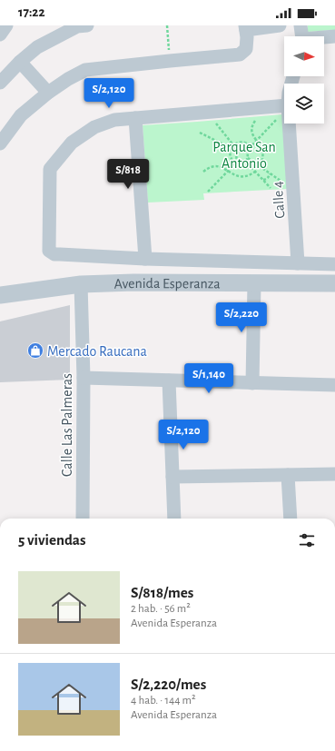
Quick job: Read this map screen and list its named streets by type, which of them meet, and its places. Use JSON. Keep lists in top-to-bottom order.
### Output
{
  "streets": {
    "street": ["Calle 4", "Avenida Esperanza", "Calle Las Palmeras"]
  },
  "crossings": [
    ["Avenida Esperanza", "Calle Las Palmeras"]
  ],
  "parks": ["Parque San Antonio"],
  "places": {
    "shop": ["Mercado Raucana"]
  },
  "north": "right",
  "page": {
    "status": "17:22",
    "price": [
      "S/2,120",
      "S/818",
      "S/2,220",
      "S/1,140",
      "S/2,120"
    ],
    "heading": "5 viviendas",
    "list": [
      {
        "name": "S/818/mes",
        "note": "2 hab. · 56 m² · Avenida Esperanza"
      },
      {
        "name": "S/2,220/mes",
        "note": "4 hab. · 144 m² · Avenida Esperanza"
      }
    ]
  }
}
